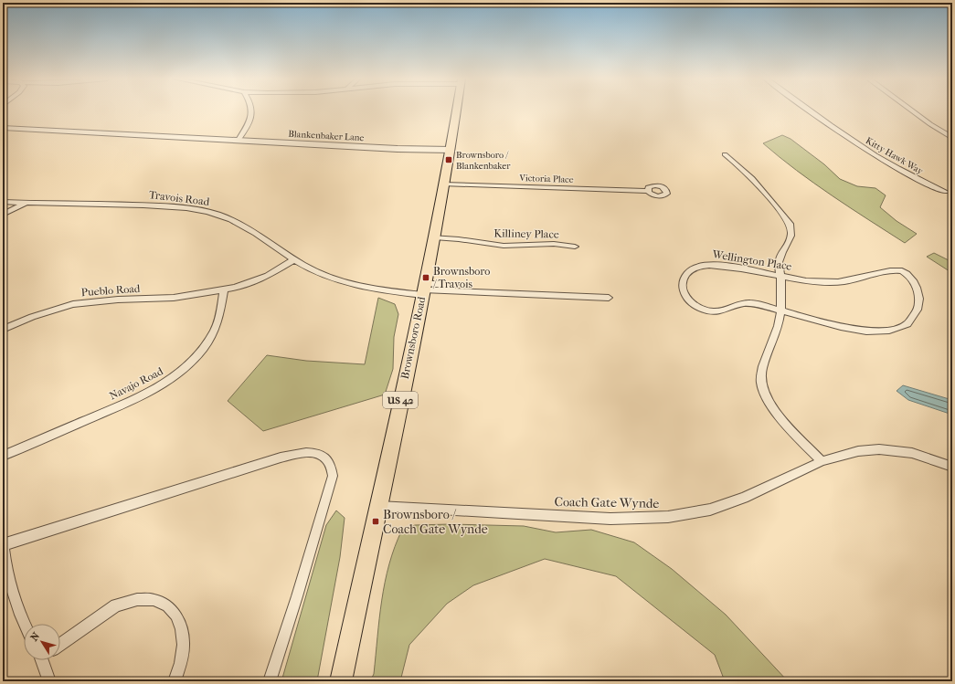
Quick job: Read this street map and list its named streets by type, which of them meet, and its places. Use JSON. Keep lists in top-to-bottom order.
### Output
{
  "streets": {
    "main road": ["Brownsboro Road", "US 42"],
    "street": [
      "Blankenbaker Lane",
      "Kitty Hawk Way",
      "Victoria Place",
      "Travois Road",
      "Killiney Place",
      "Wellington Place",
      "Pueblo Road",
      "Navajo Road",
      "Coach Gate Wynde"
    ]
  },
  "crossings": [
    ["Blankenbaker Lane", "Brownsboro Road"],
    ["Victoria Place", "Brownsboro Road"],
    ["Travois Road", "Brownsboro Road"],
    ["Killiney Place", "Brownsboro Road"],
    ["Pueblo Road", "Navajo Road"],
    ["Brownsboro Road", "Coach Gate Wynde"]
  ],
  "places": {
    "transit": ["Brownsboro / Blankenbaker", "Brownsboro / Travois", "Brownsboro / Coach Gate Wynde"]
  },
  "north": "top left"
}
